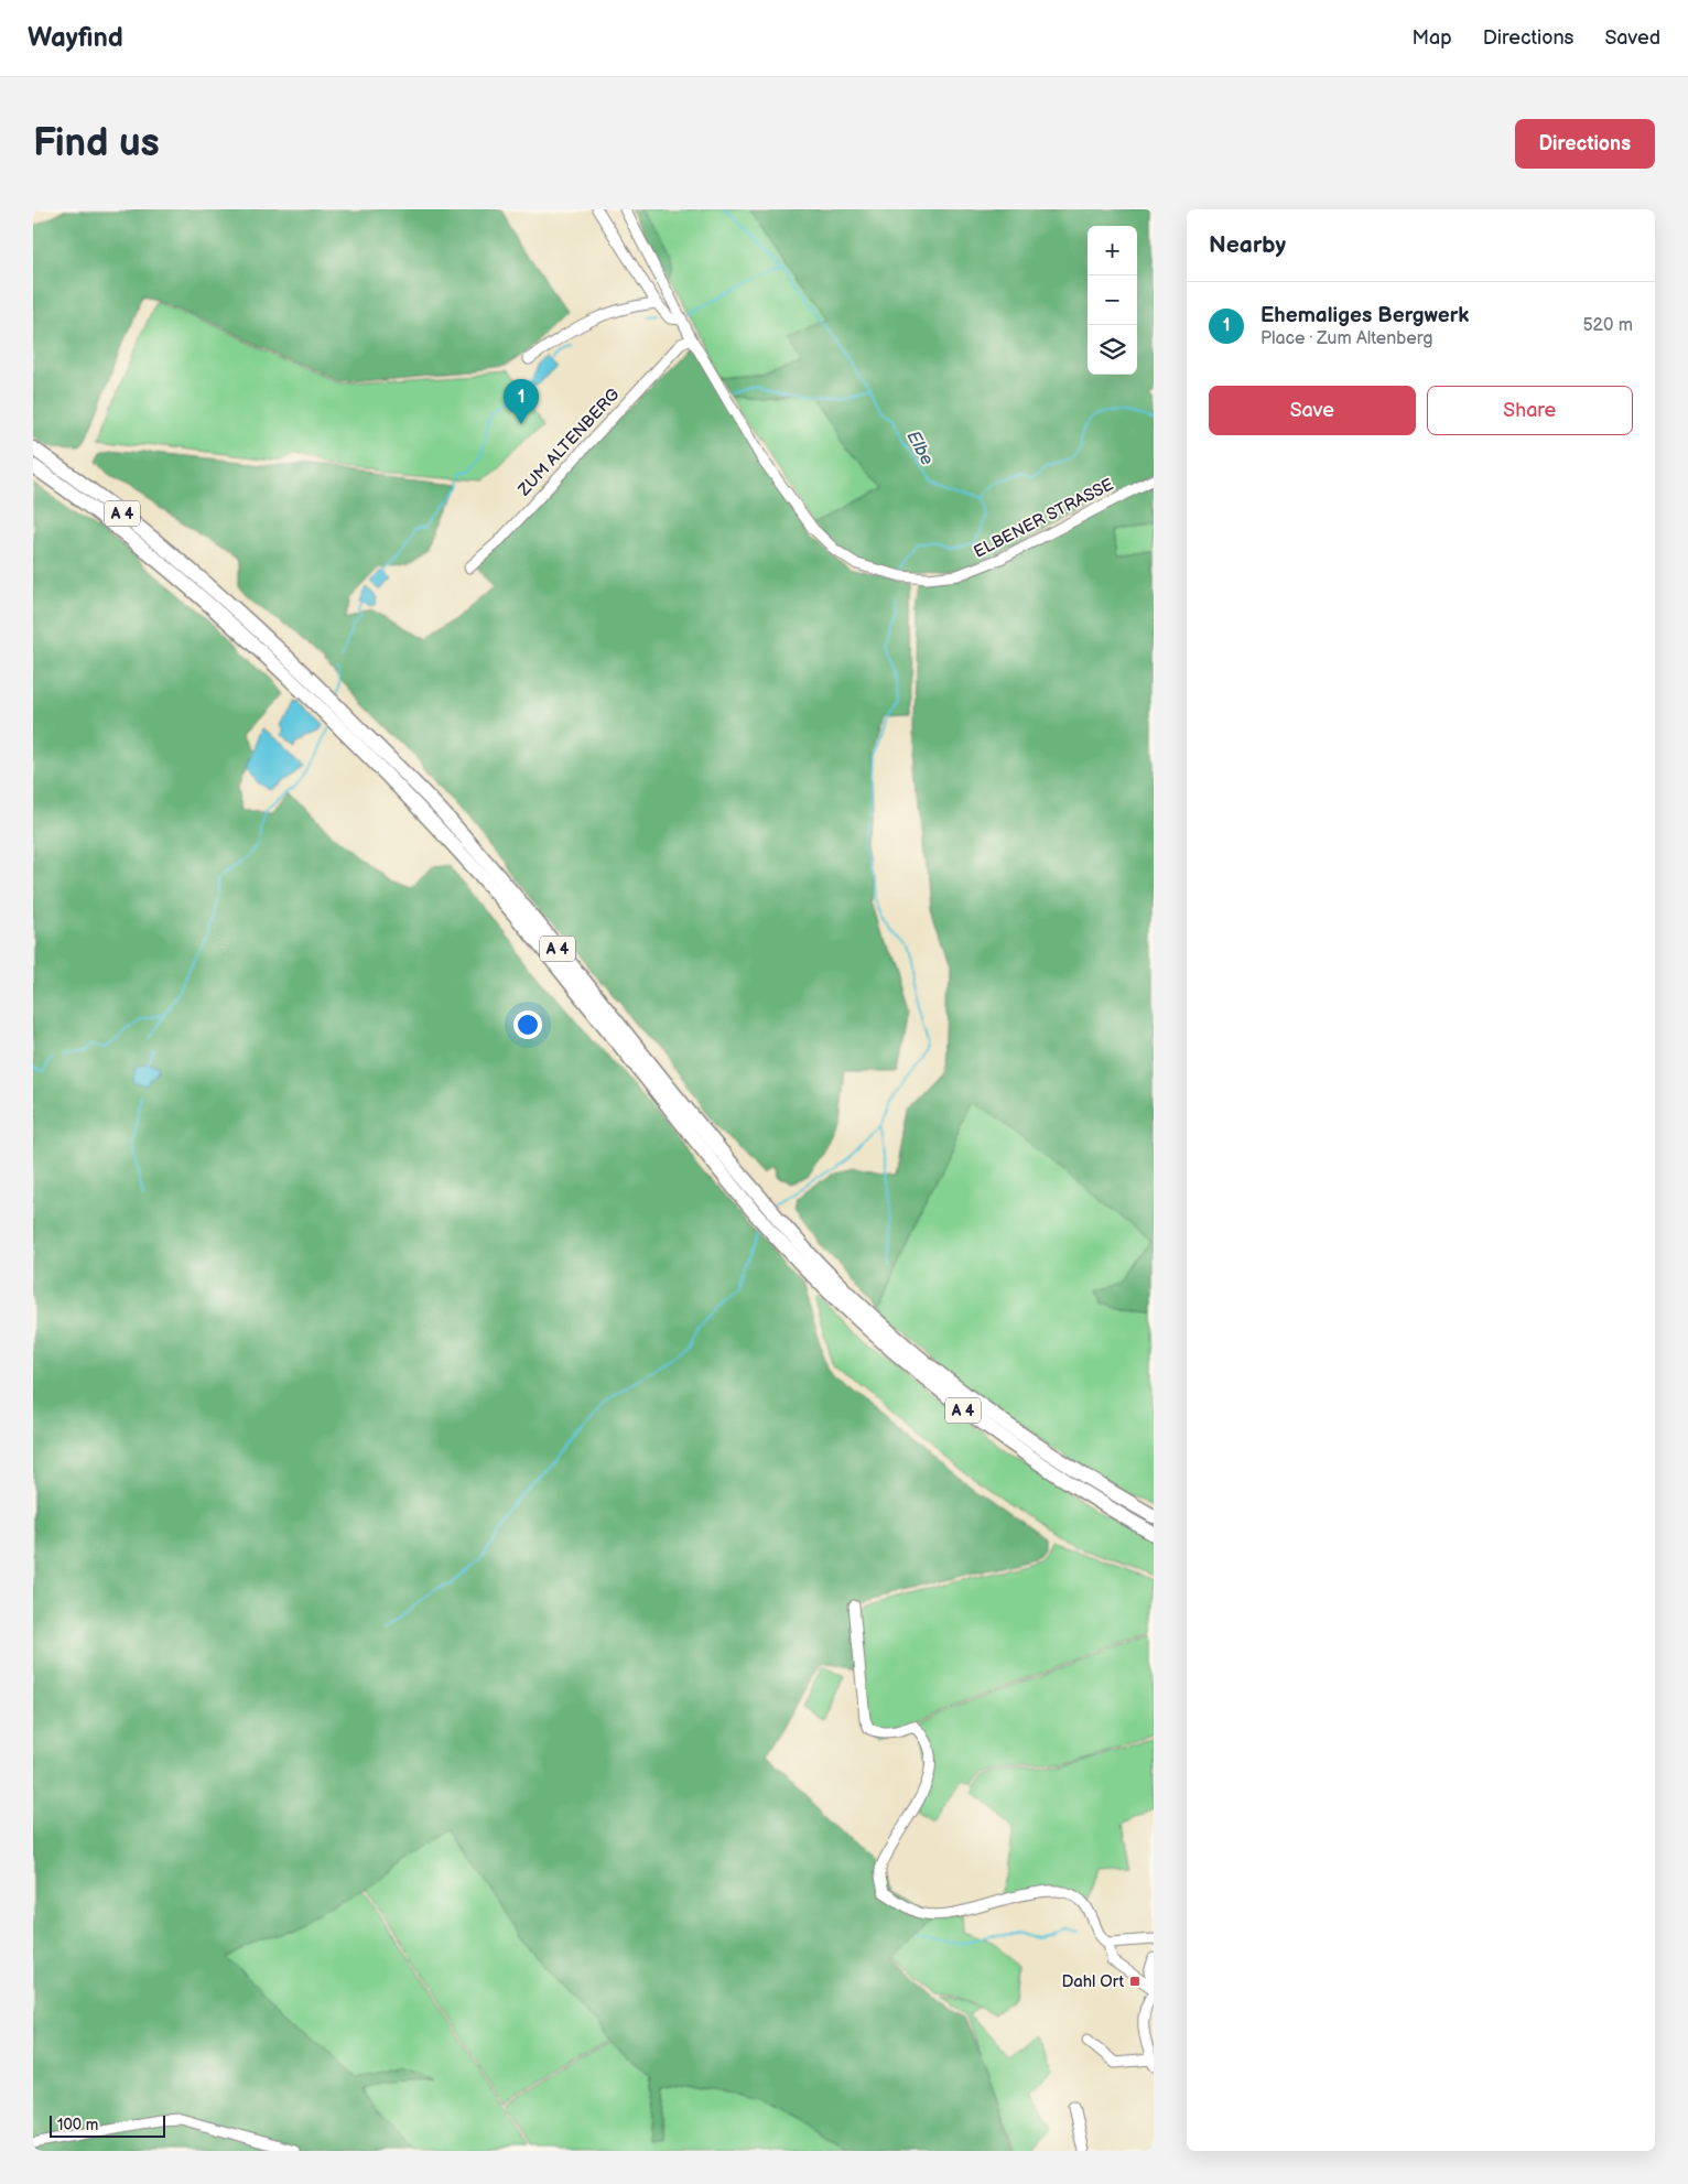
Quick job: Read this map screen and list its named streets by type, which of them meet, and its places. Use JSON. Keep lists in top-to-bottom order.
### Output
{
  "streets": {
    "highway": ["A 4"],
    "street": ["ZUM ALTENBERG", "ELBENER STRASSE"]
  },
  "crossings": [
    ["ZUM ALTENBERG", "ELBENER STRASSE"]
  ],
  "water": ["Elbe"],
  "places": {
    "transit": ["Dahl Ort"]
  },
  "scale_bar": "100 m",
  "page": {
    "header": "Wayfind",
    "nav": ["Map", "Directions", "Saved"],
    "buttons": [
      "Directions",
      ["Save", "Share"]
    ],
    "title": "Find us",
    "heading": "Nearby",
    "map_buttons": ["+", "−"],
    "list": [
      {
        "mark": "1",
        "name": "Ehemaliges Bergwerk",
        "note": "Place · Zum Altenberg",
        "value": "520 m"
      }
    ],
    "pins": "1",
    "scale": "100 m"
  }
}
